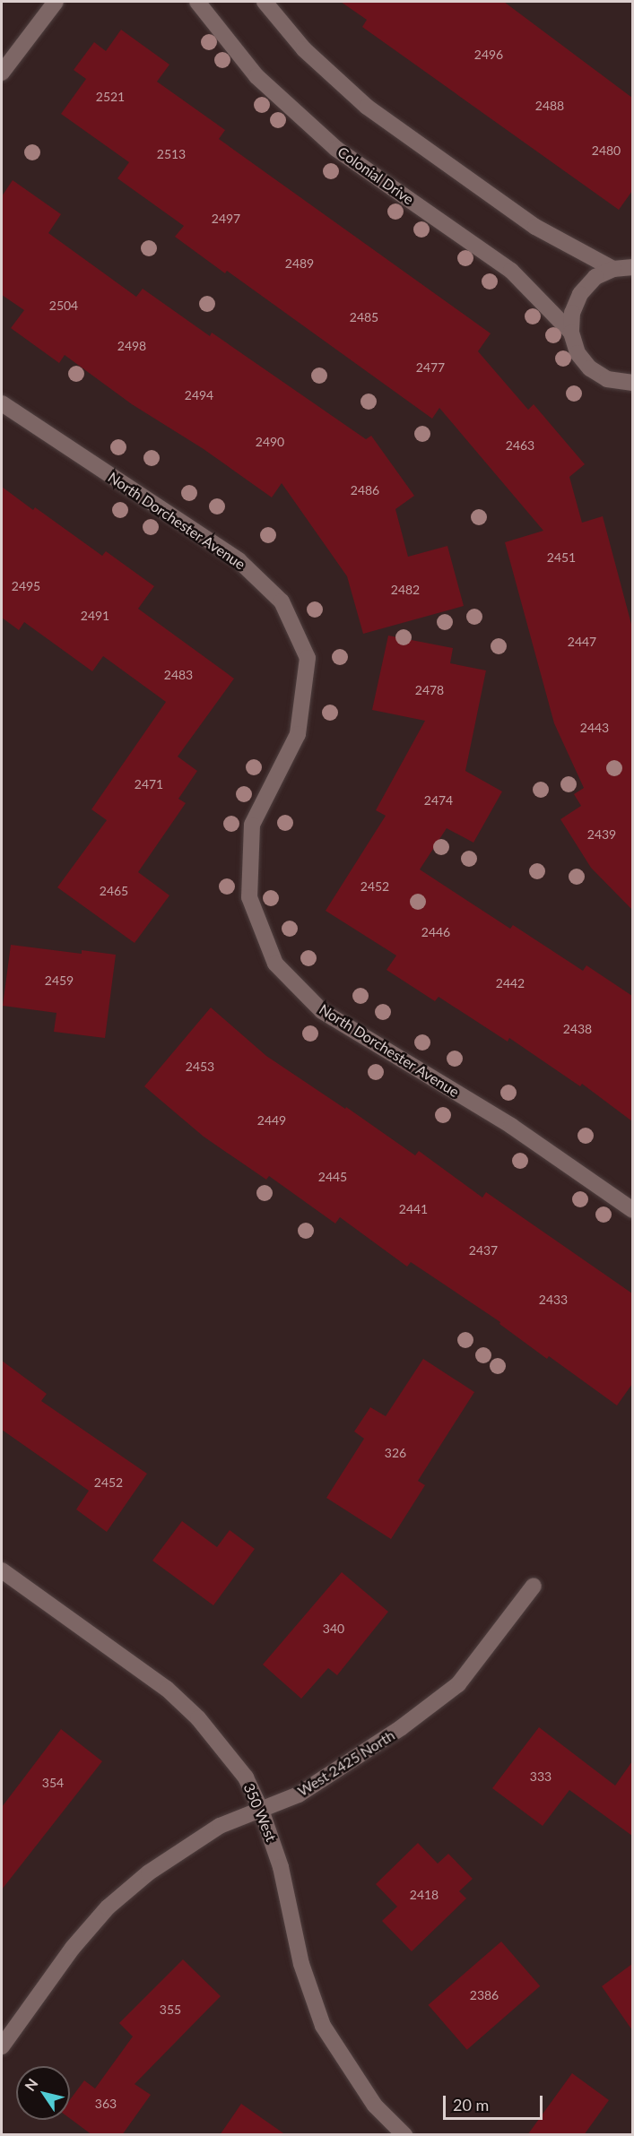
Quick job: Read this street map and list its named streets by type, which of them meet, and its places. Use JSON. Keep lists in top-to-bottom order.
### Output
{
  "streets": {
    "street": [
      "Colonial Drive",
      "North Dorchester Avenue",
      "West 2425 North",
      "350 West"
    ]
  },
  "crossings": [
    ["West 2425 North", "350 West"]
  ],
  "house_numbers": [
    "2496",
    "2521",
    "2488",
    "2480",
    "2513",
    "2497",
    "2489",
    "2504",
    "2485",
    "2498",
    "2477",
    "2494",
    "2490",
    "2463",
    "2486",
    "2451",
    "2495",
    "2482",
    "2491",
    "2447",
    "2483",
    "2478",
    "2443",
    "2471",
    "2474",
    "2439",
    "2452",
    "2465",
    "2446",
    "2459",
    "2442",
    "2438",
    "2453",
    "2449",
    "2445",
    "2441",
    "2437",
    "2433",
    "326",
    "2452",
    "340",
    "333",
    "354",
    "2418",
    "2386",
    "355",
    "363"
  ],
  "scale_bar": "20 m",
  "north": "top left"
}
